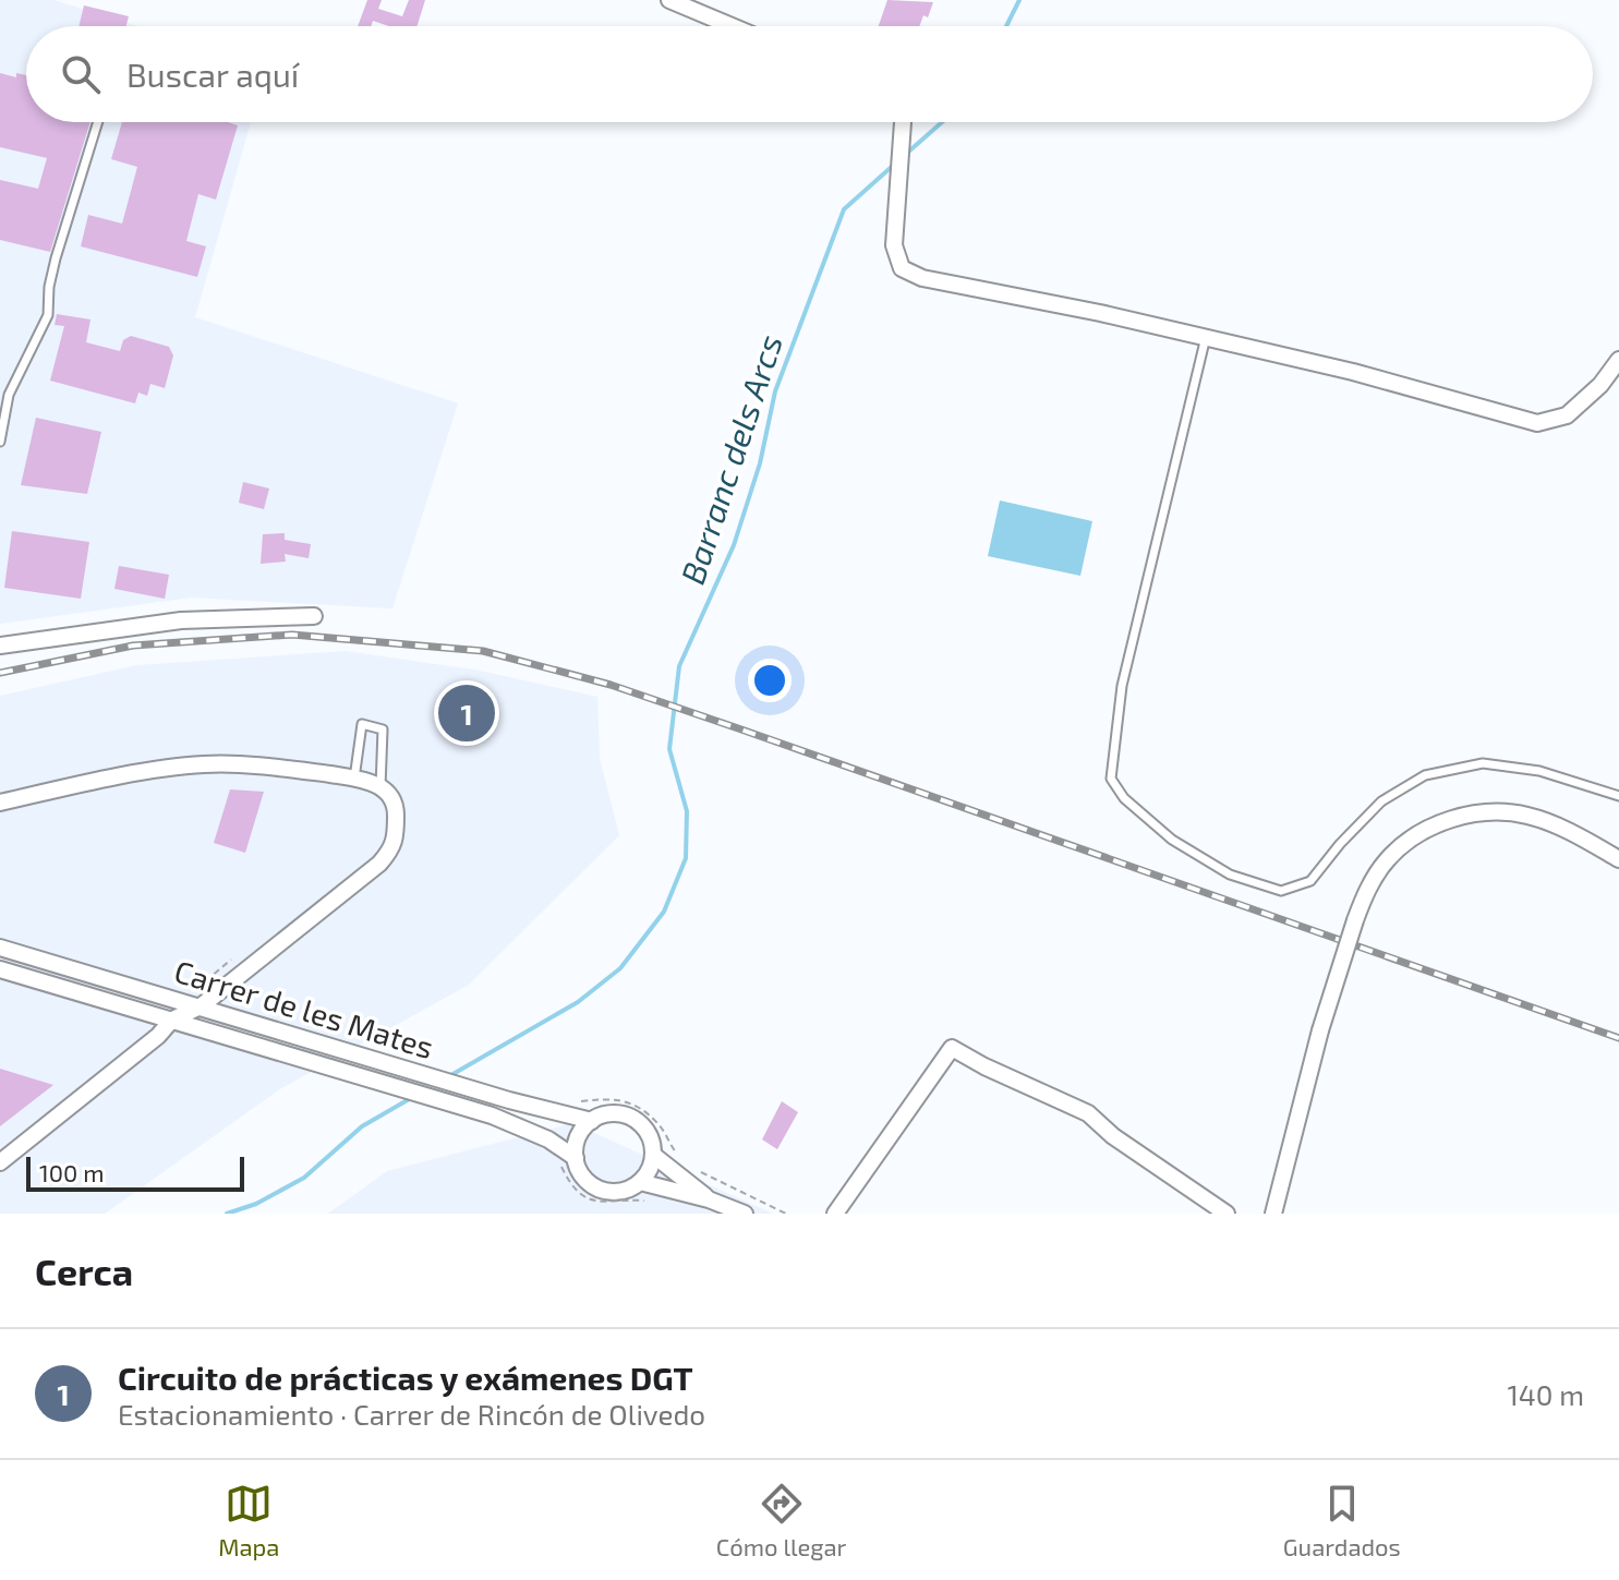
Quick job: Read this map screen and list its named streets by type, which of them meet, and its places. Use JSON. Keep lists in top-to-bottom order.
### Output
{
  "streets": {
    "street": ["Carrer de les Mates"]
  },
  "water": ["Barranc dels Arcs"],
  "scale_bar": "100 m",
  "page": {
    "search": "Buscar aquí",
    "pins": "1",
    "scale": "100 m",
    "heading": "Cerca",
    "list": [
      {
        "mark": "1",
        "name": "Circuito de prácticas y exámenes DGT",
        "note": "Estacionamiento · Carrer de Rincón de Olivedo",
        "value": "140 m"
      }
    ],
    "nav": ["Mapa", "Cómo llegar", "Guardados"]
  }
}
